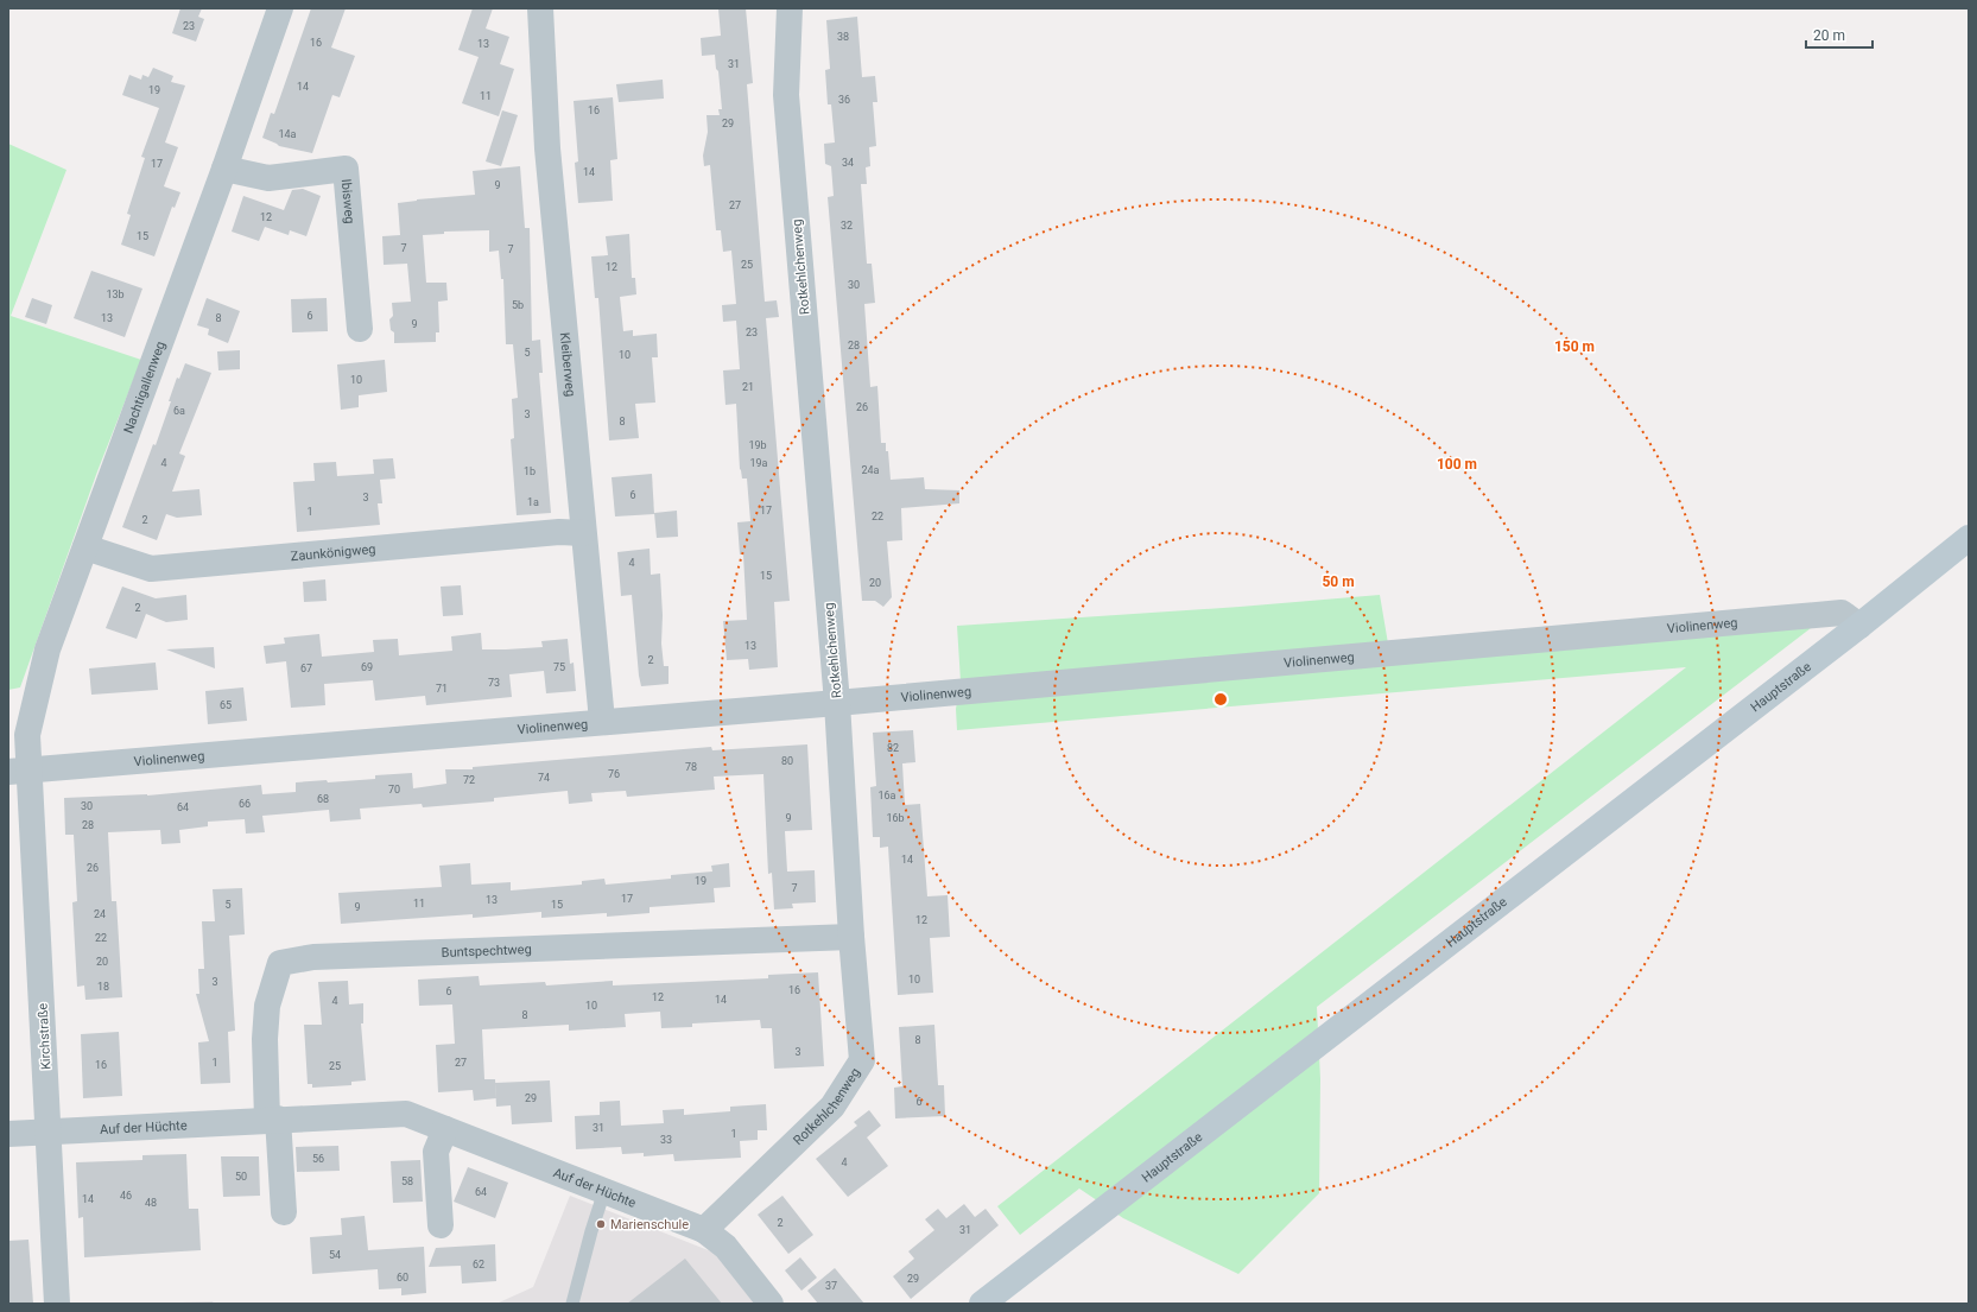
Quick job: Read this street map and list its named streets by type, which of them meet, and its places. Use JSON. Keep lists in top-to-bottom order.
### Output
{
  "streets": {
    "street": [
      "Ibisweg",
      "Rotkehlchenweg",
      "Kleiberweg",
      "Nachtigallenweg",
      "Zaunkönigweg",
      "Violinenweg",
      "Hauptstraße",
      "Buntspechtweg",
      "Kirchstraße",
      "Auf der Hüchte"
    ]
  },
  "crossings": [
    ["Ibisweg", "Nachtigallenweg"],
    ["Rotkehlchenweg", "Violinenweg"],
    ["Rotkehlchenweg", "Buntspechtweg"],
    ["Rotkehlchenweg", "Auf der Hüchte"],
    ["Kleiberweg", "Zaunkönigweg"],
    ["Kleiberweg", "Violinenweg"],
    ["Nachtigallenweg", "Zaunkönigweg"],
    ["Nachtigallenweg", "Violinenweg"],
    ["Nachtigallenweg", "Kirchstraße"],
    ["Violinenweg", "Hauptstraße"],
    ["Violinenweg", "Kirchstraße"],
    ["Buntspechtweg", "Auf der Hüchte"],
    ["Kirchstraße", "Auf der Hüchte"]
  ],
  "places": ["Marienschule"],
  "house_numbers": [
    "23",
    "38",
    "16",
    "13",
    "31",
    "14",
    "19",
    "11",
    "36",
    "16",
    "29",
    "14a",
    "34",
    "17",
    "14",
    "9",
    "27",
    "12",
    "32",
    "15",
    "7",
    "7",
    "25",
    "12",
    "30",
    "13b",
    "5b",
    "6",
    "13",
    "8",
    "9",
    "23",
    "28",
    "5",
    "10",
    "10",
    "21",
    "26",
    "6a",
    "3",
    "8",
    "19b",
    "4",
    "19a",
    "24a",
    "1b",
    "6",
    "3",
    "1a",
    "17",
    "1",
    "22",
    "2",
    "4",
    "15",
    "20",
    "2",
    "13",
    "2",
    "69",
    "75",
    "67",
    "73",
    "71",
    "65",
    "82",
    "80",
    "78",
    "76",
    "74",
    "72",
    "70",
    "16a",
    "68",
    "66",
    "30",
    "64",
    "9",
    "16b",
    "28",
    "14",
    "26",
    "19",
    "7",
    "17",
    "13",
    "11",
    "5",
    "15",
    "9",
    "24",
    "12",
    "22",
    "20",
    "10",
    "3",
    "18",
    "16",
    "6",
    "12",
    "14",
    "4",
    "10",
    "8",
    "8",
    "3",
    "1",
    "27",
    "16",
    "25",
    "29",
    "6",
    "31",
    "1",
    "33",
    "56",
    "4",
    "50",
    "58",
    "64",
    "46",
    "14",
    "48",
    "2",
    "31",
    "54",
    "62",
    "60",
    "29",
    "37"
  ],
  "scale_bar": "20 m",
  "rings": ["150 m", "100 m", "50 m"]
}
